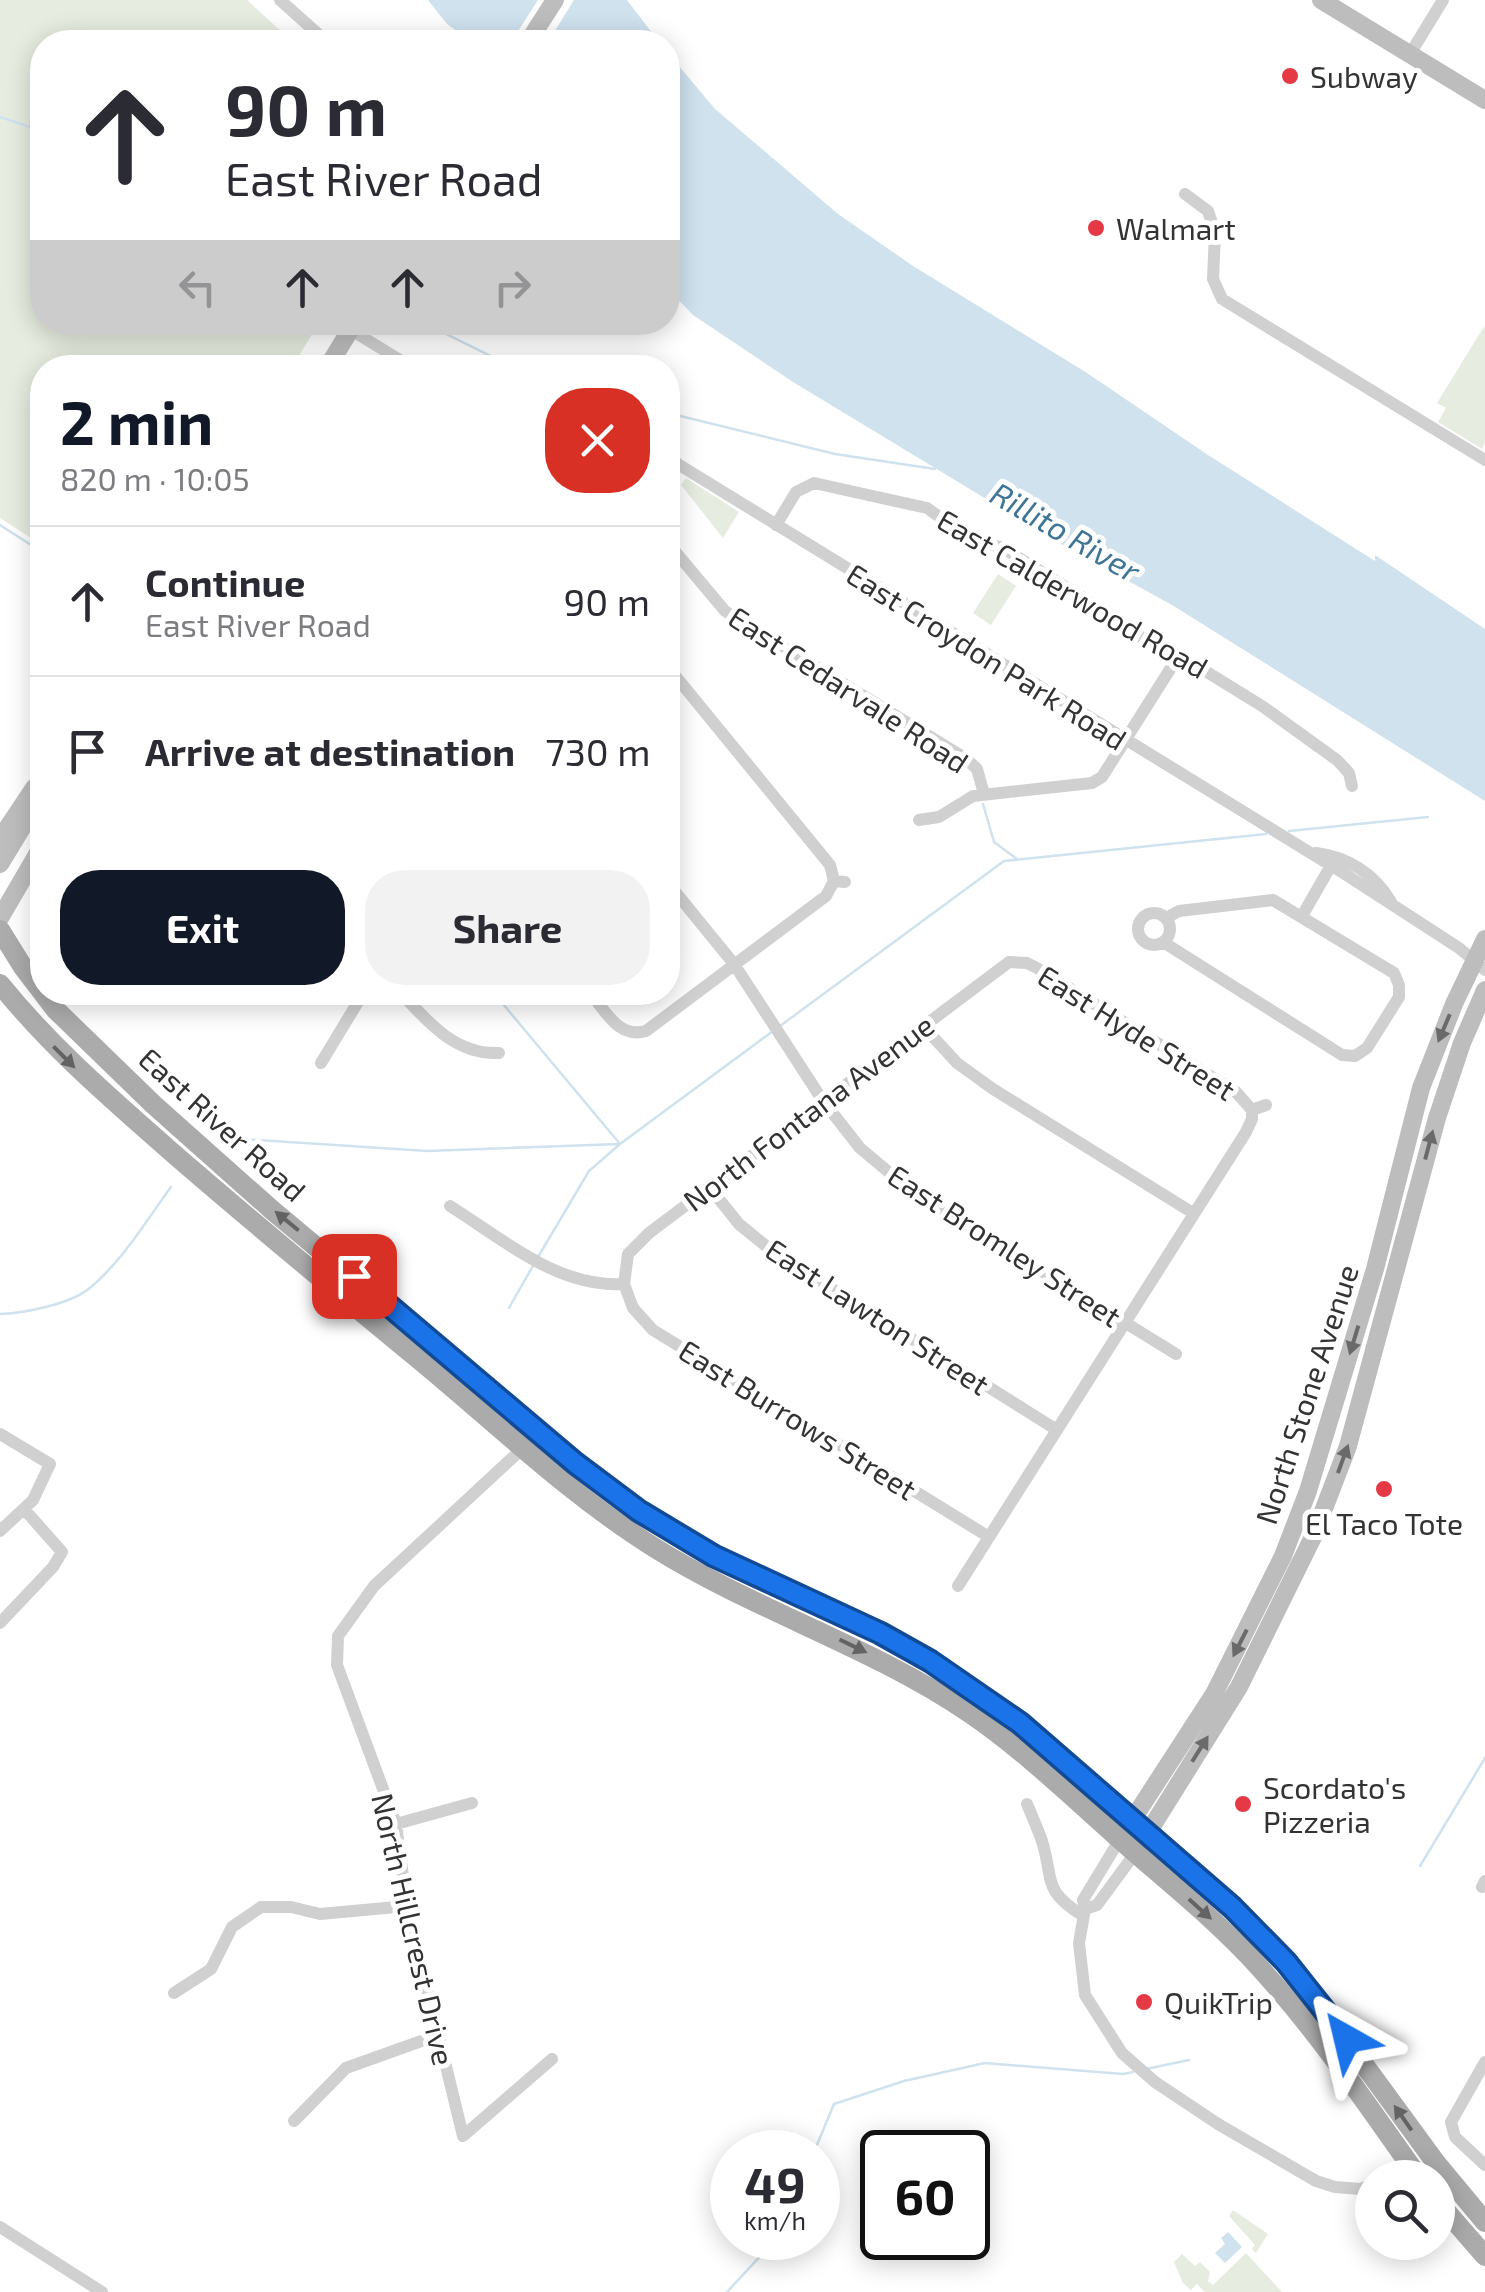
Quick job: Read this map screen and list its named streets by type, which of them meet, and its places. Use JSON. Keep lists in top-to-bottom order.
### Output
{
  "streets": {
    "main road": ["East River Road", "North Stone Avenue"],
    "street": [
      "East Calderwood Road",
      "East Croydon Park Road",
      "East Cedarvale Road",
      "East Hyde Street",
      "North Fontana Avenue",
      "East Bromley Street",
      "East Lawton Street",
      "East Burrows Street",
      "North Hillcrest Drive"
    ]
  },
  "crossings": [
    ["East Calderwood Road", "East Croydon Park Road"],
    ["East Croydon Park Road", "North Stone Avenue"],
    ["East Hyde Street", "North Fontana Avenue"],
    ["North Fontana Avenue", "East Bromley Street"],
    ["North Fontana Avenue", "East Lawton Street"],
    ["North Fontana Avenue", "East Burrows Street"],
    ["East River Road", "North Stone Avenue"],
    ["East River Road", "North Hillcrest Drive"]
  ],
  "water": ["Rillito River"],
  "places": [
    "Subway",
    "Walmart",
    "El Taco Tote",
    "Scordato's Pizzeria",
    "QuikTrip"
  ],
  "page": {
    "turn": ["90 m", "East River Road"],
    "heading": ["2 min", "820 m · 10:05"],
    "list": [
      {
        "name": "Continue",
        "note": "East River Road",
        "value": "90 m"
      },
      {
        "name": "Arrive at destination",
        "value": "730 m"
      }
    ],
    "buttons": ["Exit", "Share"],
    "speed": "49 km/h",
    "limit": "60"
  }
}
